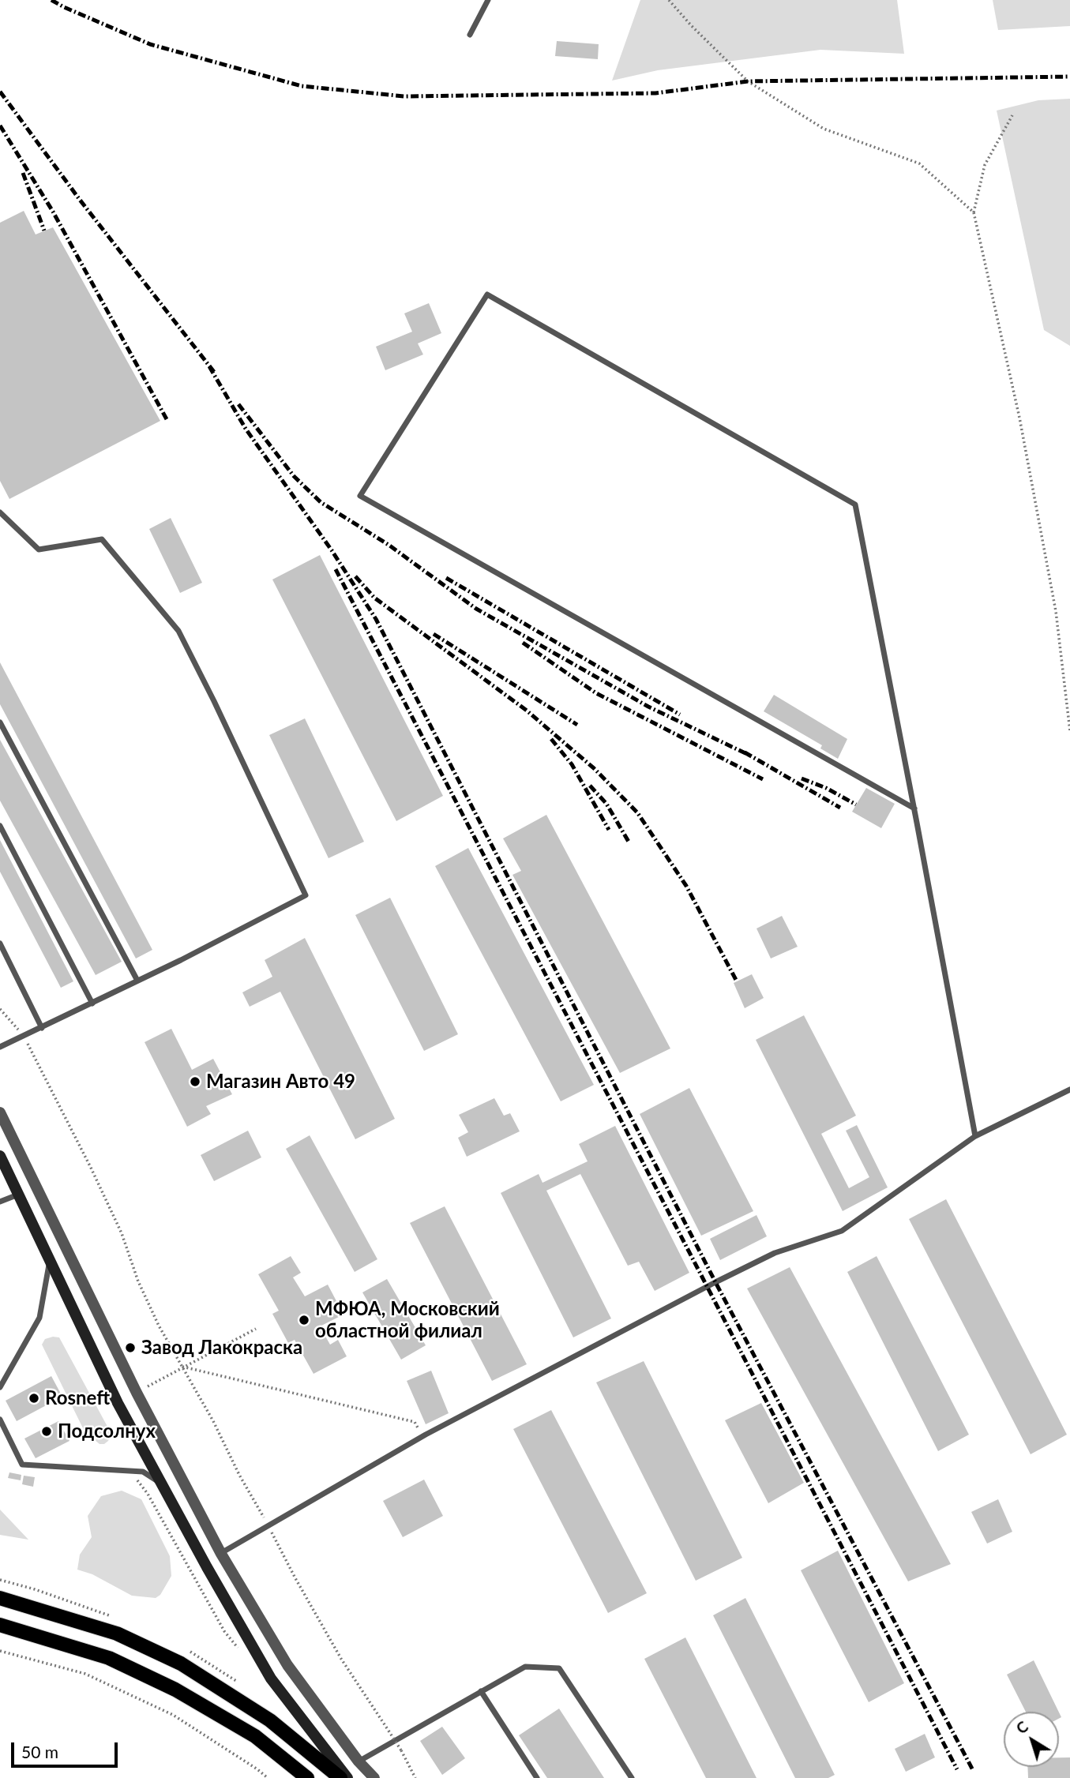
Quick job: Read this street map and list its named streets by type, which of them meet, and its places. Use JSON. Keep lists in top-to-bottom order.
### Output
{
  "places": [
    "Магазин Авто 49",
    "МФЮА, Московский областной филиал",
    "Завод Лакокраска",
    "Rosneft",
    "Подсолнух"
  ],
  "scale_bar": "50 m",
  "north": "top left"
}
